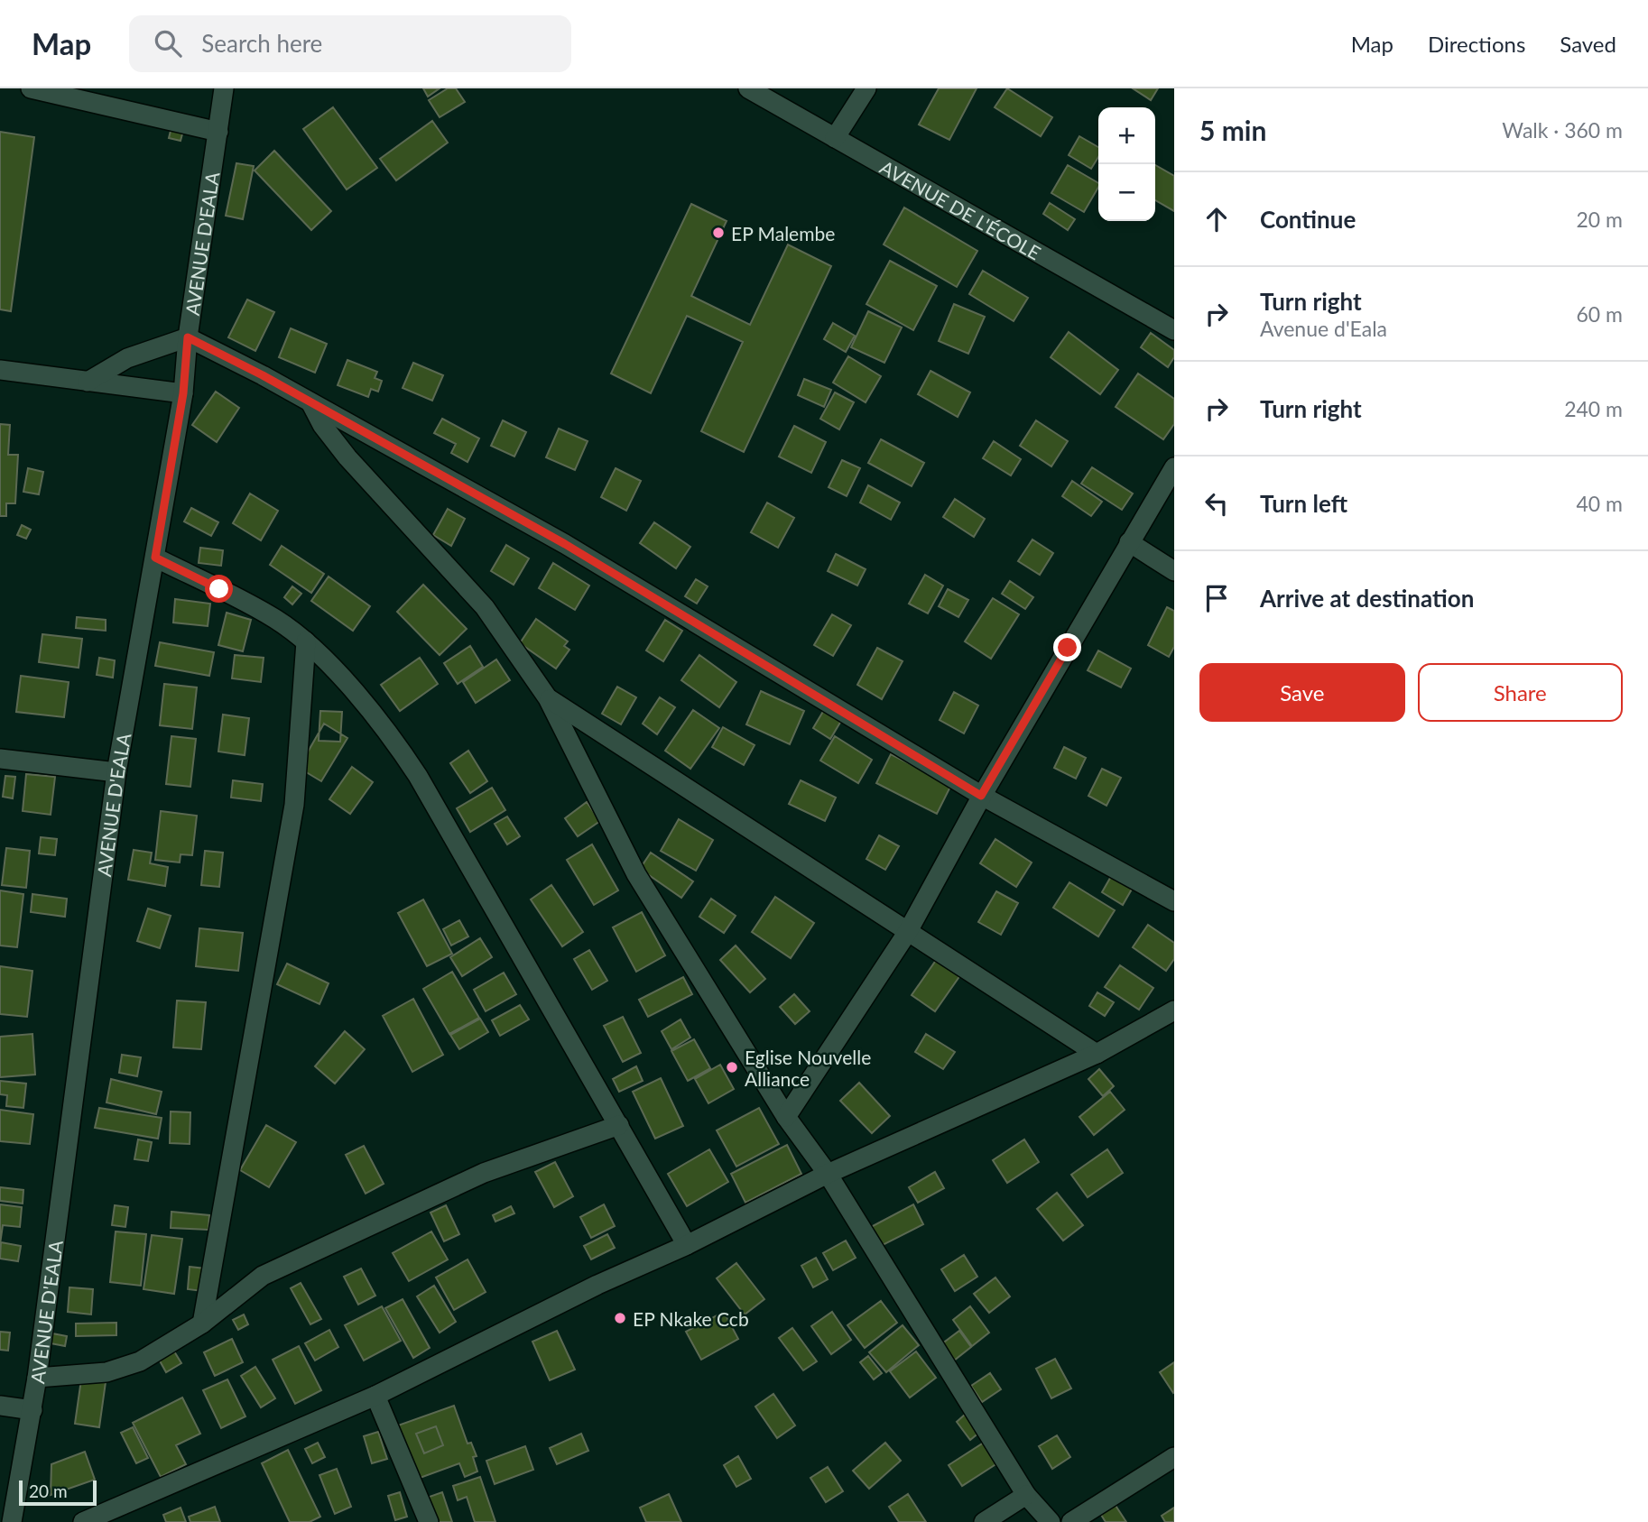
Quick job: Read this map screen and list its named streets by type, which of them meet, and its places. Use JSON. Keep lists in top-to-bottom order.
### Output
{
  "streets": {
    "street": ["AVENUE DE L'ÉCOLE", "AVENUE D'EALA"]
  },
  "places": ["EP Malembe", "Eglise Nouvelle Alliance", "EP Nkake Ccb"],
  "scale_bar": "20 m",
  "page": {
    "header": "Map",
    "search": "Search here",
    "nav": ["Map", "Directions", "Saved"],
    "heading": ["5 min", "Walk · 360 m"],
    "map_buttons": ["+", "−"],
    "list": [
      ["Continue", "20 m"],
      ["Turn right", "Avenue d'Eala", "60 m"],
      ["Turn right", "240 m"],
      ["Turn left", "40 m"],
      "Arrive at destination"
    ],
    "buttons": ["Save", "Share"],
    "scale": "20 m"
  }
}
